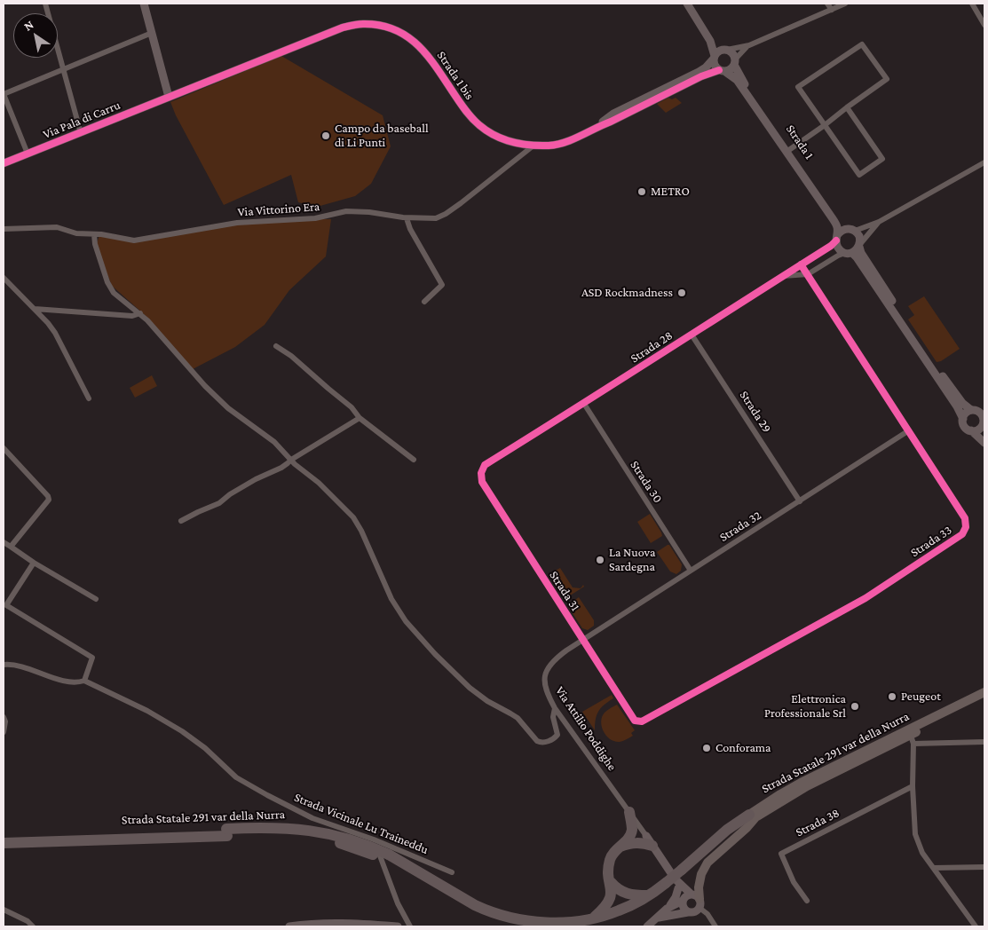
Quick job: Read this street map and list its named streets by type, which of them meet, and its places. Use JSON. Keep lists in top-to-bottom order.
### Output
{
  "streets": {
    "highway": ["Strada Statale 291 var della Nurra"],
    "street": [
      "Strada 1 bis",
      "Via Pala di Carru",
      "Strada 1",
      "Via Vittorino Era",
      "Strada 28",
      "Strada 29",
      "Strada 30",
      "Strada 32",
      "Strada 33",
      "Strada 31",
      "Via Attilio Poddighe",
      "Strada 38",
      "Strada Vicinale Lu Traineddu"
    ]
  },
  "crossings": [
    ["Strada 1 bis", "Via Pala di Carru"],
    ["Strada 1 bis", "Strada 1"],
    ["Strada 1 bis", "Via Vittorino Era"],
    ["Strada 1", "Strada 28"],
    ["Strada 28", "Strada 29"],
    ["Strada 28", "Strada 30"],
    ["Strada 28", "Strada 33"],
    ["Strada 28", "Strada 31"],
    ["Strada 29", "Strada 32"],
    ["Strada 30", "Strada 32"],
    ["Strada 32", "Strada 33"],
    ["Strada 32", "Strada 31"],
    ["Strada 32", "Via Attilio Poddighe"],
    ["Strada 33", "Strada 31"],
    ["Strada 31", "Via Attilio Poddighe"],
    ["Via Attilio Poddighe", "Strada Statale 291 var della Nurra"]
  ],
  "places": [
    "Campo da baseball di Li Punti",
    "METRO",
    "ASD Rockmadness",
    "La Nuova Sardegna",
    "Peugeot",
    "Elettronica Professionale Srl",
    "Conforama"
  ],
  "north": "top left"
}
